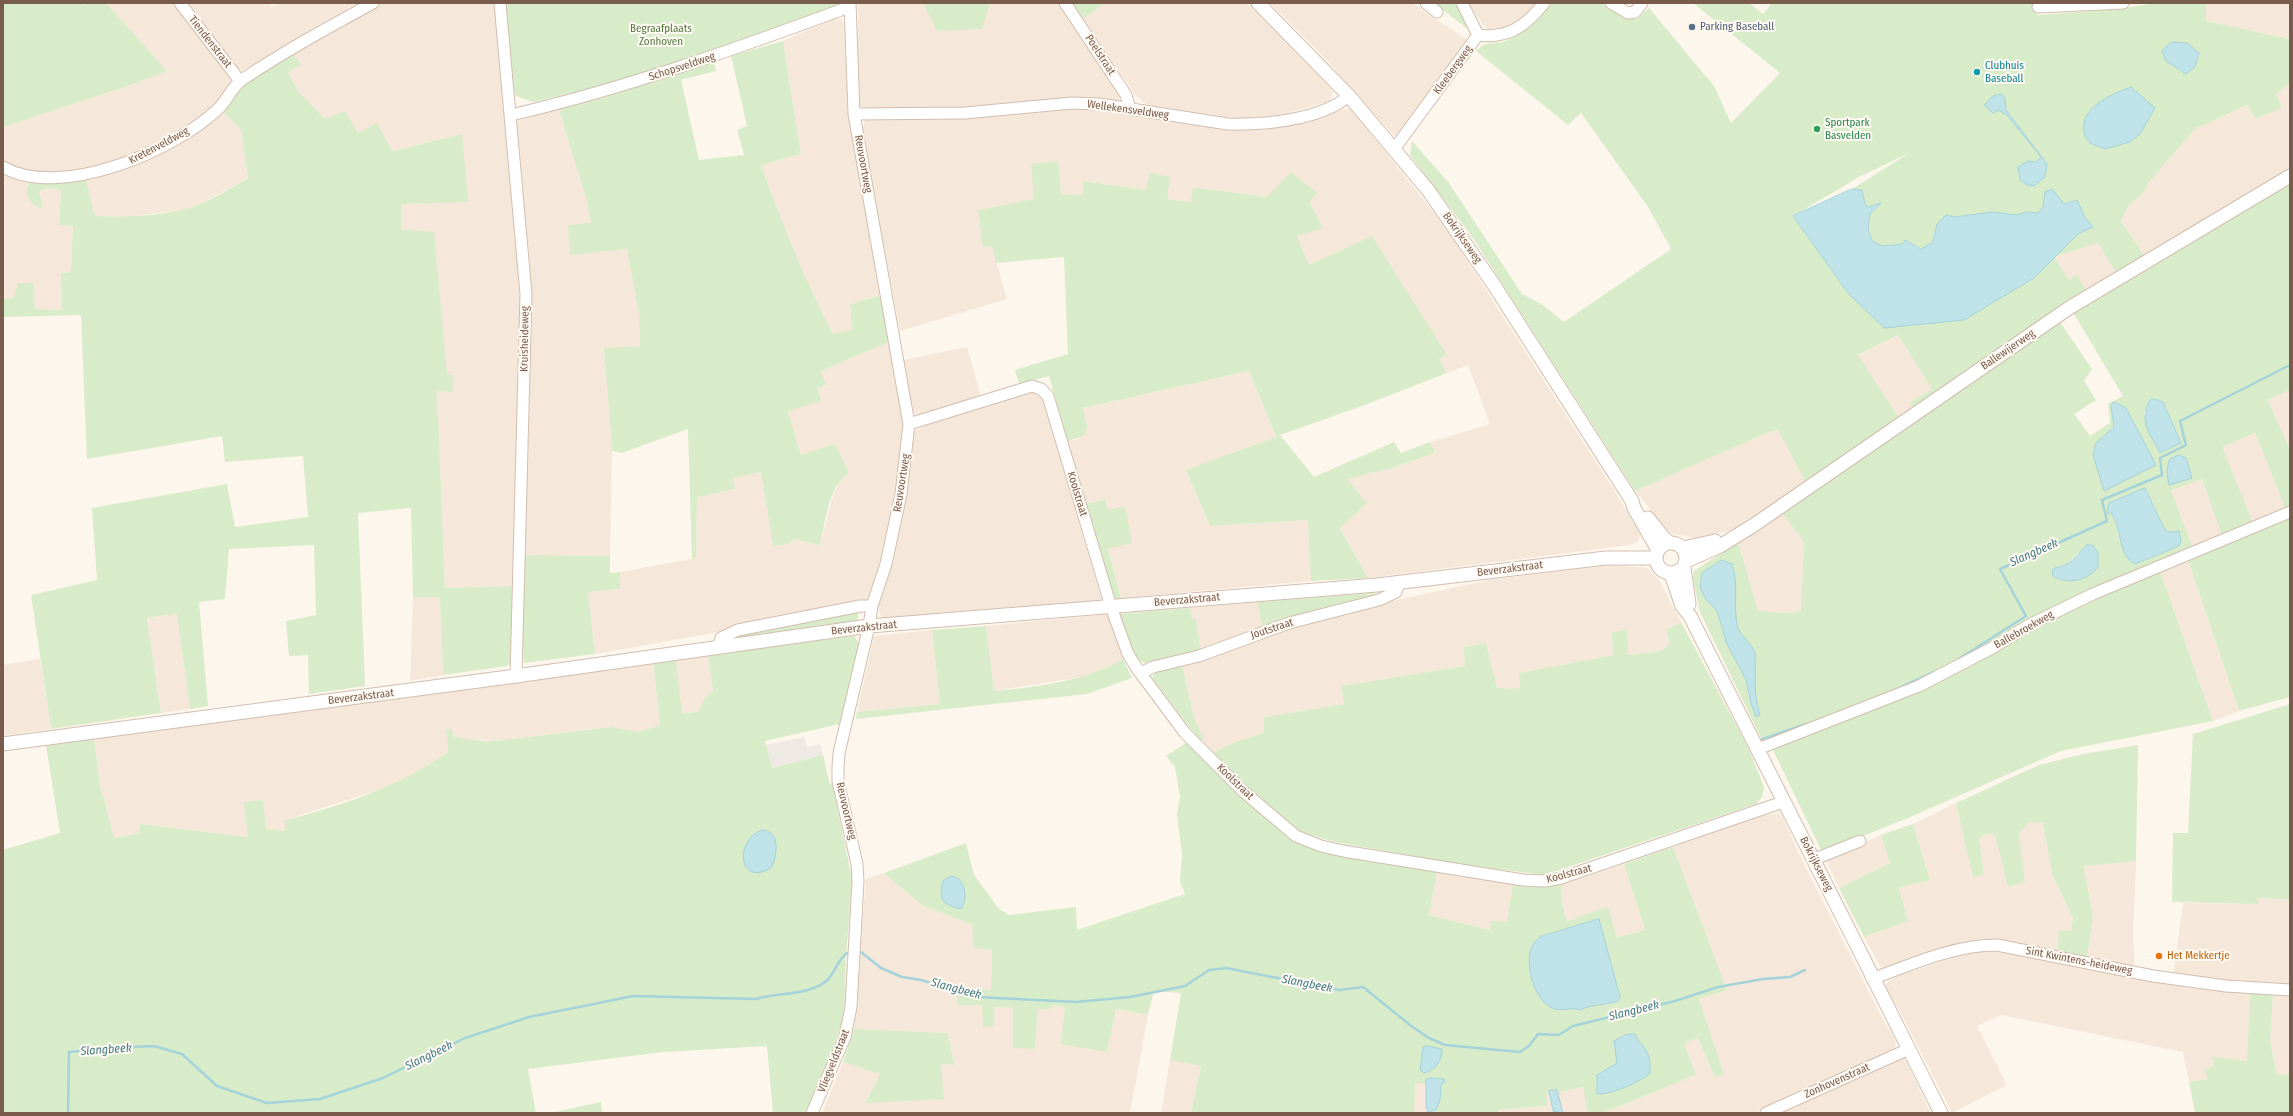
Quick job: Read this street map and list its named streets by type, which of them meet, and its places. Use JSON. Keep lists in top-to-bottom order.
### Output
{
  "streets": {
    "street": [
      "Tiendenstraat",
      "Poelstraat",
      "Schopsveldweg",
      "Kleebergweg",
      "Wellekensveldweg",
      "Kretenveldweg",
      "Reuvoortweg",
      "Bokrijkseweg",
      "Kruisheideweg",
      "Ballewijerweg",
      "Koolstraat",
      "Beverzakstraat",
      "Joutstraat",
      "Ballebroekweg",
      "Sint Kwintens-heideweg",
      "Vliegveldstraat",
      "Zonhovenstraat"
    ]
  },
  "crossings": [
    ["Tiendenstraat", "Kretenveldweg"],
    ["Poelstraat", "Wellekensveldweg"],
    ["Schopsveldweg", "Reuvoortweg"],
    ["Schopsveldweg", "Kruisheideweg"],
    ["Kleebergweg", "Bokrijkseweg"],
    ["Wellekensveldweg", "Reuvoortweg"],
    ["Wellekensveldweg", "Bokrijkseweg"],
    ["Reuvoortweg", "Koolstraat"],
    ["Reuvoortweg", "Beverzakstraat"],
    ["Reuvoortweg", "Vliegveldstraat"],
    ["Bokrijkseweg", "Ballewijerweg"],
    ["Bokrijkseweg", "Koolstraat"],
    ["Bokrijkseweg", "Beverzakstraat"],
    ["Bokrijkseweg", "Ballebroekweg"],
    ["Bokrijkseweg", "Sint Kwintens-heideweg"],
    ["Bokrijkseweg", "Zonhovenstraat"],
    ["Kruisheideweg", "Beverzakstraat"],
    ["Ballewijerweg", "Beverzakstraat"],
    ["Koolstraat", "Beverzakstraat"],
    ["Koolstraat", "Joutstraat"],
    ["Beverzakstraat", "Joutstraat"]
  ],
  "water": ["Slangbeek"],
  "parks": ["Begraafplaats Zonhoven"],
  "places": [
    "Parking Baseball",
    "Clubhuis Baseball",
    "Sportpark Basvelden",
    "Het Mekkertje"
  ]
}
